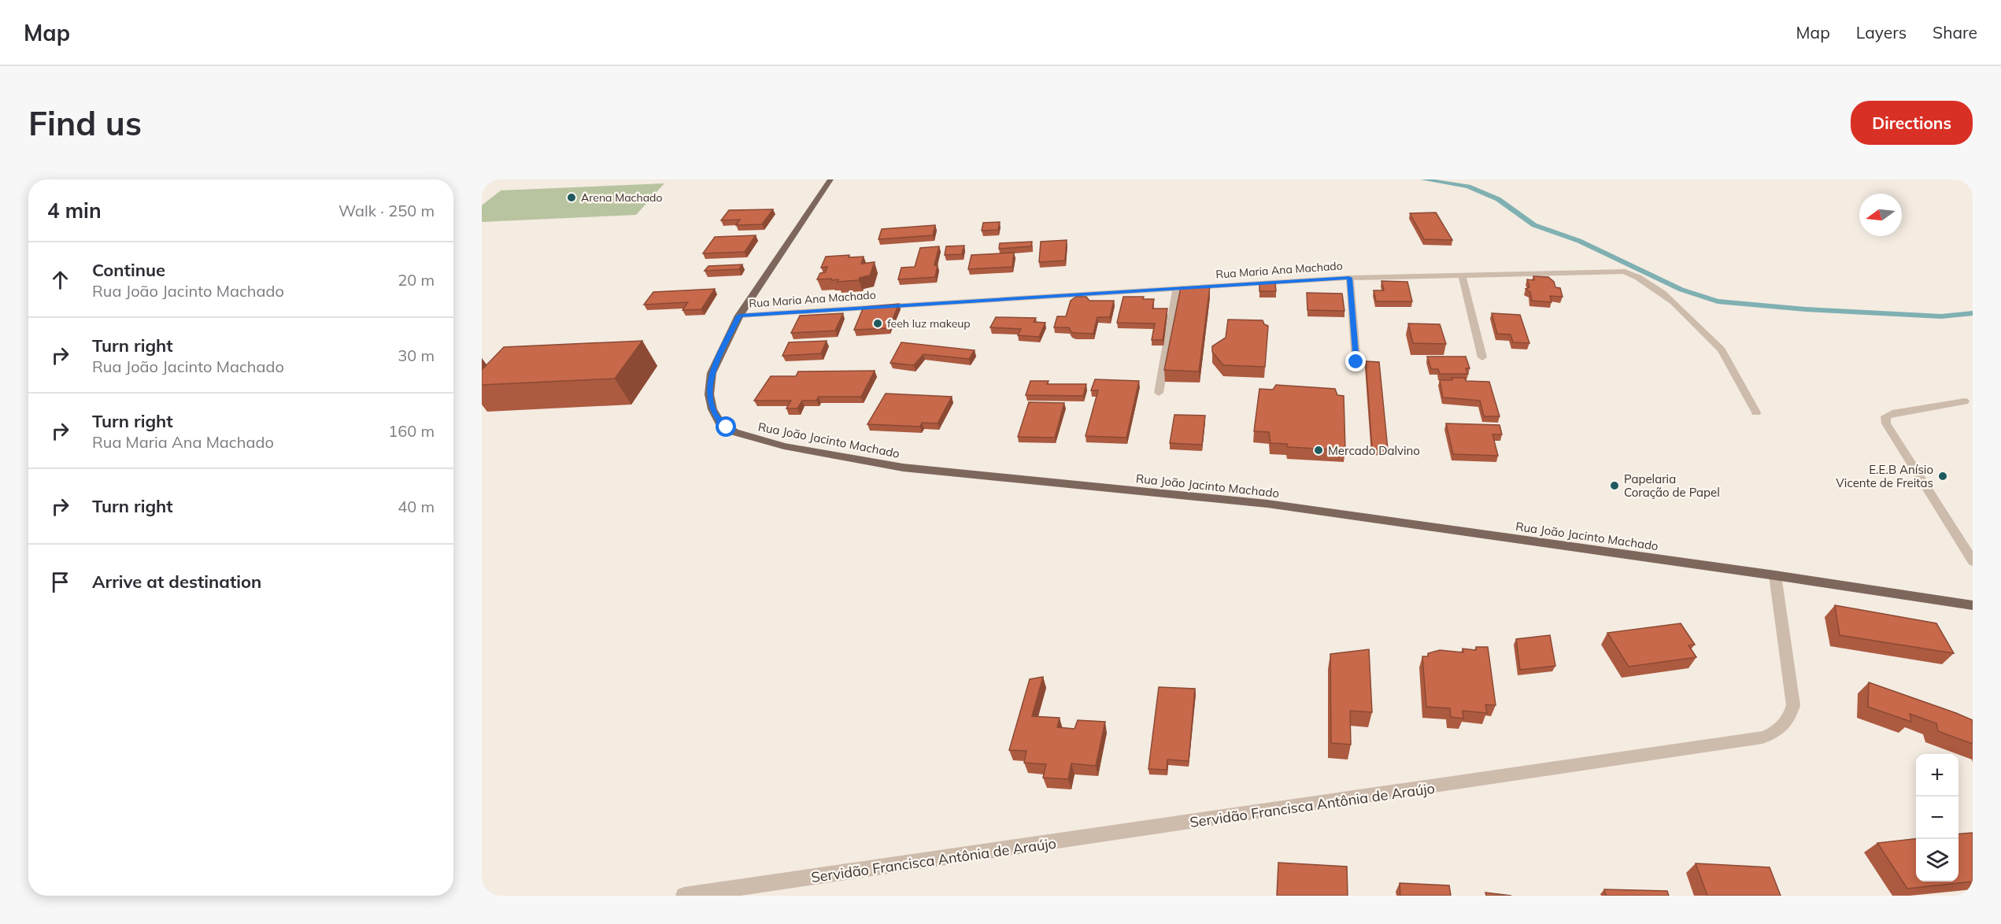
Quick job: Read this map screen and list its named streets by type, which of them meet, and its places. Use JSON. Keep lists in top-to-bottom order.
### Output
{
  "streets": {
    "main road": ["Rua João Jacinto Machado"],
    "street": ["Rua Maria Ana Machado", "Servidão Francisca Antônia de Araújo"]
  },
  "crossings": [
    ["Rua Maria Ana Machado", "Rua João Jacinto Machado"],
    ["Rua João Jacinto Machado", "Servidão Francisca Antônia de Araújo"]
  ],
  "places": [
    "Arena Machado",
    "feeh luz makeup",
    "Mercado Dalvino",
    "E.E.B Anísio Vicente de Freitas",
    "Papelaria Coração de Papel"
  ],
  "north": "left",
  "page": {
    "header": "Map",
    "nav": ["Map", "Layers", "Share"],
    "buttons": "Directions",
    "title": "Find us",
    "heading": ["4 min", "Walk · 250 m"],
    "list": [
      ["Continue", "Rua João Jacinto Machado", "20 m"],
      ["Turn right", "Rua João Jacinto Machado", "30 m"],
      ["Turn right", "Rua Maria Ana Machado", "160 m"],
      ["Turn right", "40 m"],
      "Arrive at destination"
    ],
    "map_buttons": ["+", "−"]
  }
}
